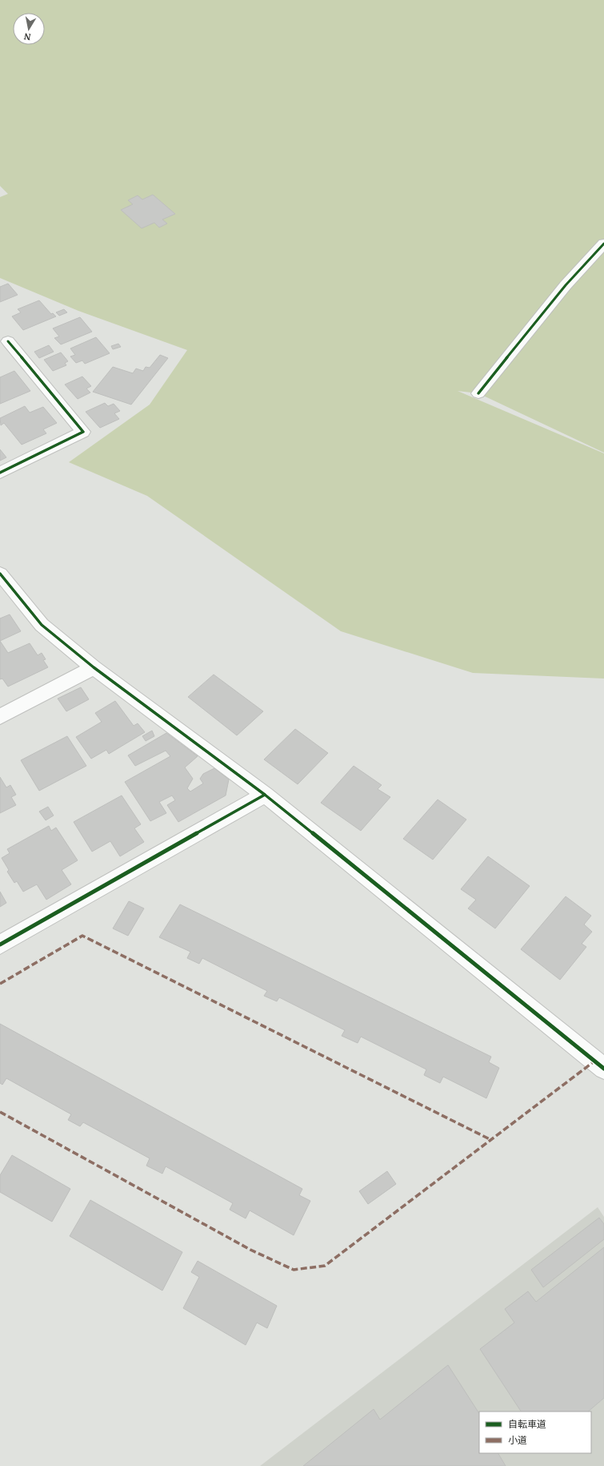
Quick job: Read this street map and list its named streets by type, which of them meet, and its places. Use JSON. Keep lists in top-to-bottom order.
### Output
{
  "legend": ["自転車道", "小道"],
  "north": "bottom"
}
